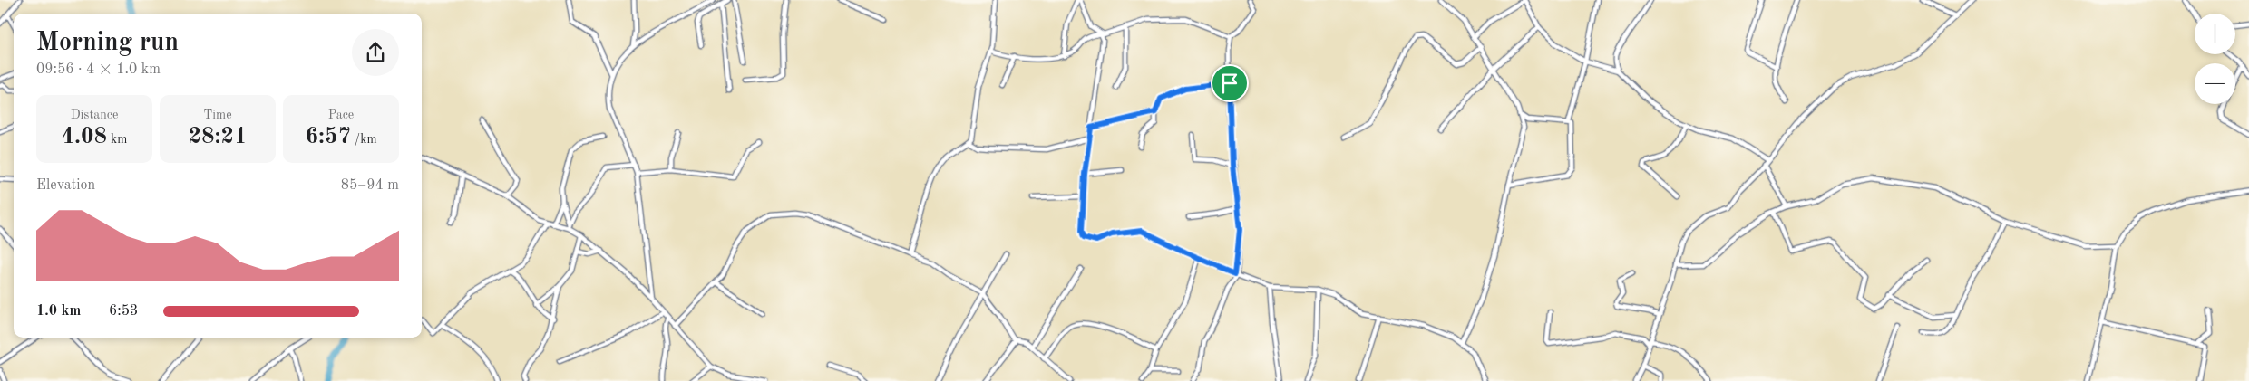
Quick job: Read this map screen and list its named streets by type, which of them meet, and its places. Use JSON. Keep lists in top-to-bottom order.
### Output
{
  "page": {
    "map_buttons": ["+", "−"],
    "heading": ["Morning run", "09:56 · 4 × 1.0 km"],
    "stats": [
      ["Distance", "4.08 km"],
      ["Time", "28:21"],
      ["Pace", "6:57 /km"]
    ],
    "chart": ["Elevation", "85–94 m"],
    "list": [
      {
        "name": "1.0 km",
        "note": "6:53"
      }
    ]
  }
}
